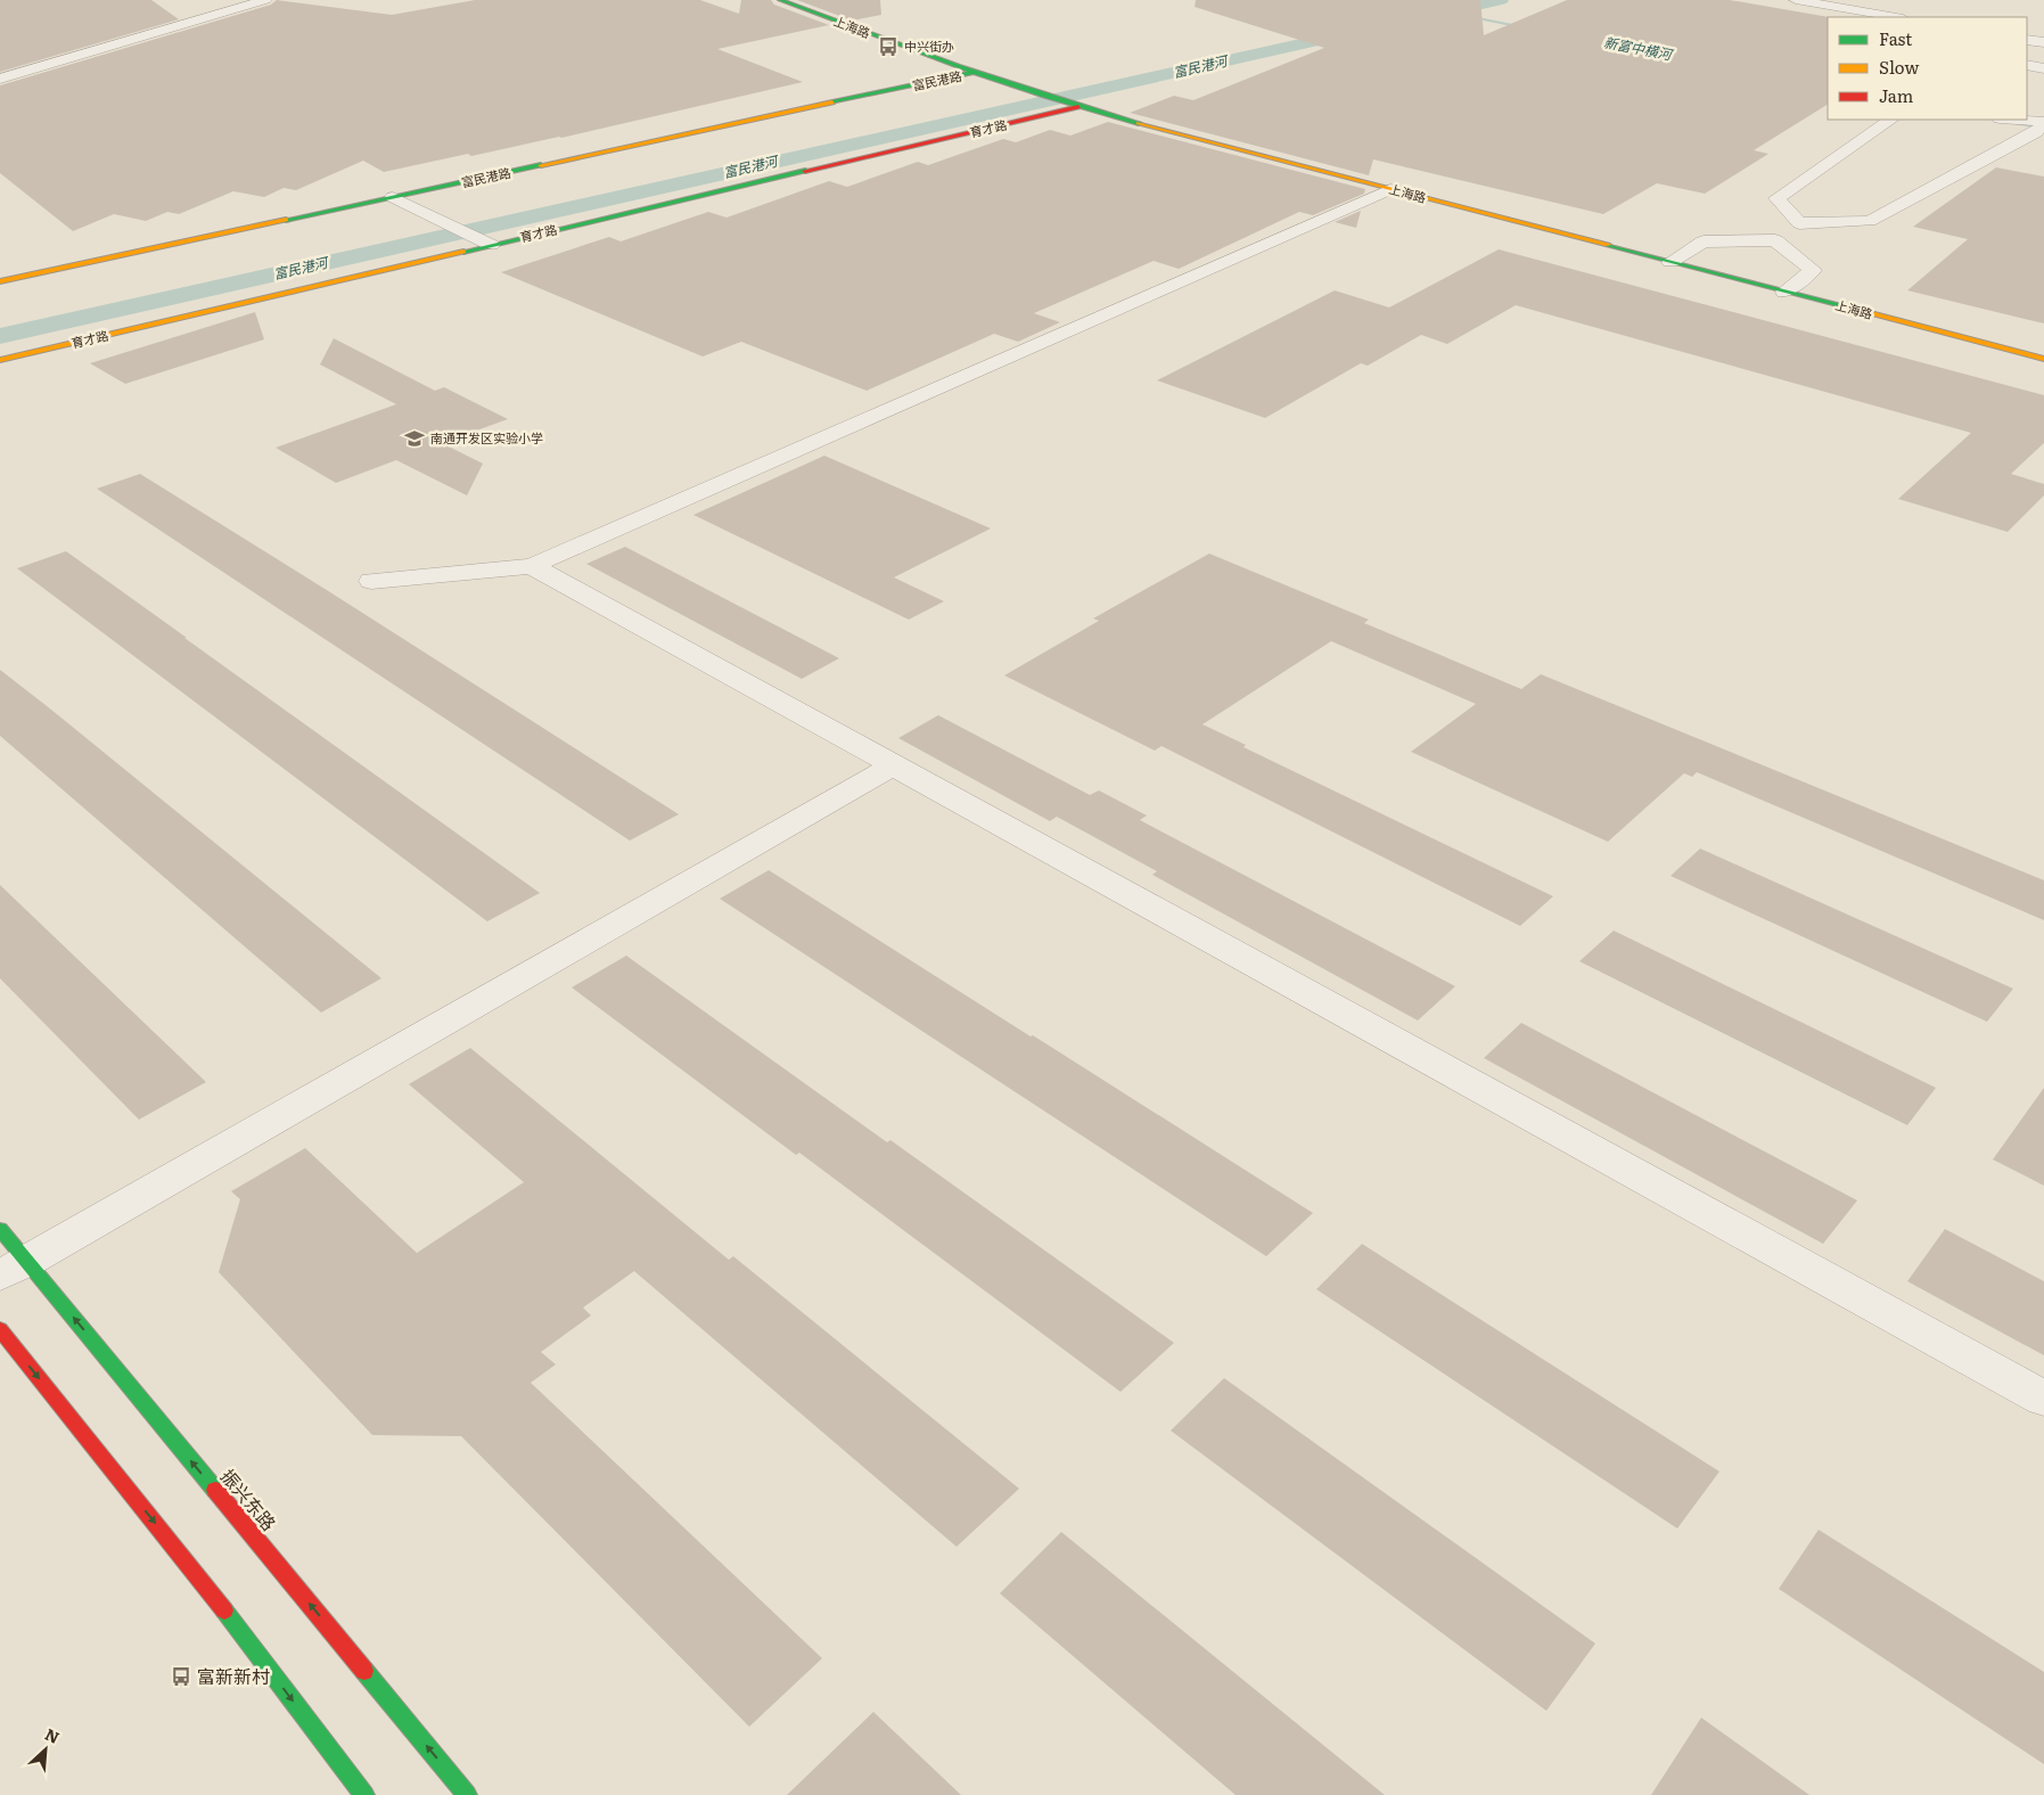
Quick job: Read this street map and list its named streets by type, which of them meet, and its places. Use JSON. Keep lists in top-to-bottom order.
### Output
{
  "streets": {
    "street": [
      "上海路",
      "富民港路",
      "育才路",
      "振兴东路"
    ]
  },
  "crossings": [
    ["上海路", "富民港路"],
    ["上海路", "育才路"]
  ],
  "water": ["新富中横河", "富民港河"],
  "places": {
    "bus stop": ["中兴街办", "富新新村"],
    "school or university": ["南通开发区实验小学"]
  },
  "legend": ["Fast", "Slow", "Jam"],
  "north": "top right"
}
